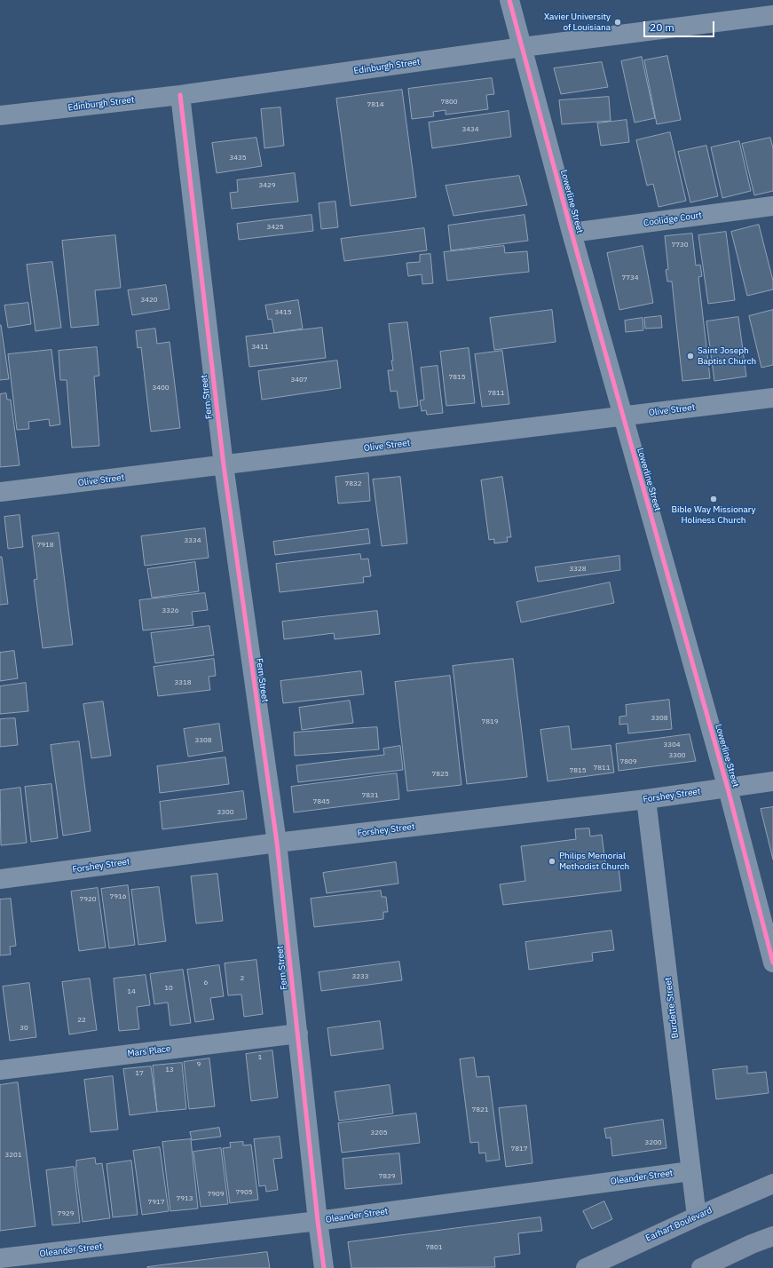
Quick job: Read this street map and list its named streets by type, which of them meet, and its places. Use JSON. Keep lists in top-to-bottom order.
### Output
{
  "streets": {
    "main road": ["Earhart Boulevard"],
    "street": [
      "Edinburgh Street",
      "Lowerline Street",
      "Coolidge Court",
      "Fern Street",
      "Olive Street",
      "Forshey Street",
      "Burdette Street",
      "Mars Place",
      "Oleander Street"
    ]
  },
  "crossings": [
    ["Edinburgh Street", "Lowerline Street"],
    ["Edinburgh Street", "Fern Street"],
    ["Lowerline Street", "Coolidge Court"],
    ["Lowerline Street", "Olive Street"],
    ["Lowerline Street", "Forshey Street"],
    ["Fern Street", "Olive Street"],
    ["Fern Street", "Forshey Street"],
    ["Fern Street", "Mars Place"],
    ["Fern Street", "Oleander Street"],
    ["Forshey Street", "Burdette Street"],
    ["Burdette Street", "Oleander Street"],
    ["Burdette Street", "Earhart Boulevard"]
  ],
  "places": [
    "Xavier University of Louisiana",
    "Saint Joseph Baptist Church",
    "Bible Way Missionary Holiness Church",
    "Philips Memorial Methodist Church"
  ],
  "house_numbers": [
    "7800",
    "7814",
    "3434",
    "3435",
    "3429",
    "3425",
    "7730",
    "7734",
    "3420",
    "3415",
    "3411",
    "7815",
    "3407",
    "3400",
    "7811",
    "7832",
    "3334",
    "7918",
    "3328",
    "3326",
    "3318",
    "3308",
    "7819",
    "3308",
    "3304",
    "3300",
    "7809",
    "7811",
    "7815",
    "7825",
    "7831",
    "7845",
    "3300",
    "7916",
    "7920",
    "3233",
    "2",
    "6",
    "10",
    "14",
    "22",
    "30",
    "1",
    "9",
    "13",
    "17",
    "7821",
    "3205",
    "3200",
    "7817",
    "3201",
    "7839",
    "7905",
    "7909",
    "7913",
    "7917",
    "7929",
    "7801"
  ],
  "scale_bar": "20 m"
}
